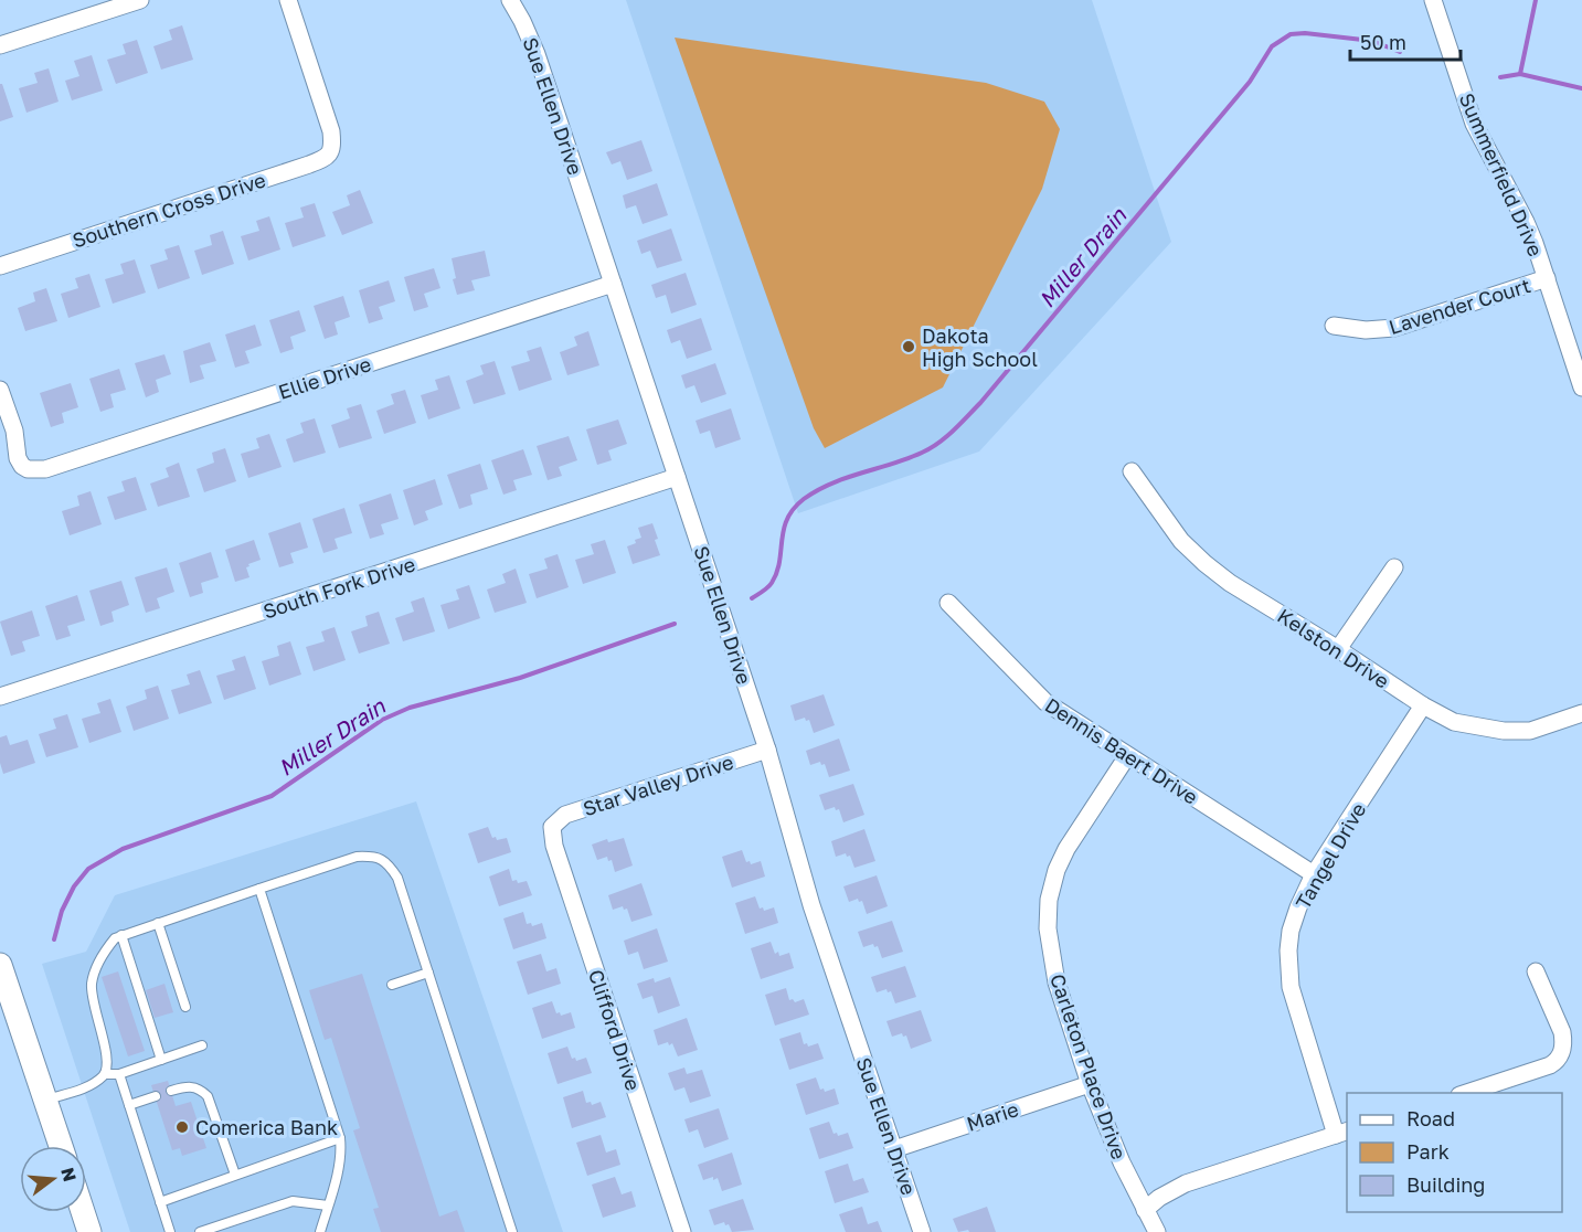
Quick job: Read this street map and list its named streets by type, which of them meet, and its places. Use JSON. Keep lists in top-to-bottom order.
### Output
{
  "streets": {
    "street": [
      "Sue Ellen Drive",
      "Summerfield Drive",
      "Southern Cross Drive",
      "Lavender Court",
      "Ellie Drive",
      "South Fork Drive",
      "Kelston Drive",
      "Dennis Baert Drive",
      "Star Valley Drive",
      "Tangel Drive",
      "Clifford Drive",
      "Carleton Place Drive",
      "Marie"
    ]
  },
  "crossings": [
    ["Sue Ellen Drive", "Ellie Drive"],
    ["Sue Ellen Drive", "South Fork Drive"],
    ["Sue Ellen Drive", "Star Valley Drive"],
    ["Sue Ellen Drive", "Marie"],
    ["Summerfield Drive", "Lavender Court"],
    ["Kelston Drive", "Tangel Drive"],
    ["Dennis Baert Drive", "Tangel Drive"],
    ["Dennis Baert Drive", "Carleton Place Drive"],
    ["Star Valley Drive", "Clifford Drive"],
    ["Carleton Place Drive", "Marie"]
  ],
  "water": ["Miller Drain"],
  "places": ["Dakota High School", "Comerica Bank"],
  "legend": ["Road", "Park", "Building"],
  "scale_bar": "50 m",
  "north": "right"
}
